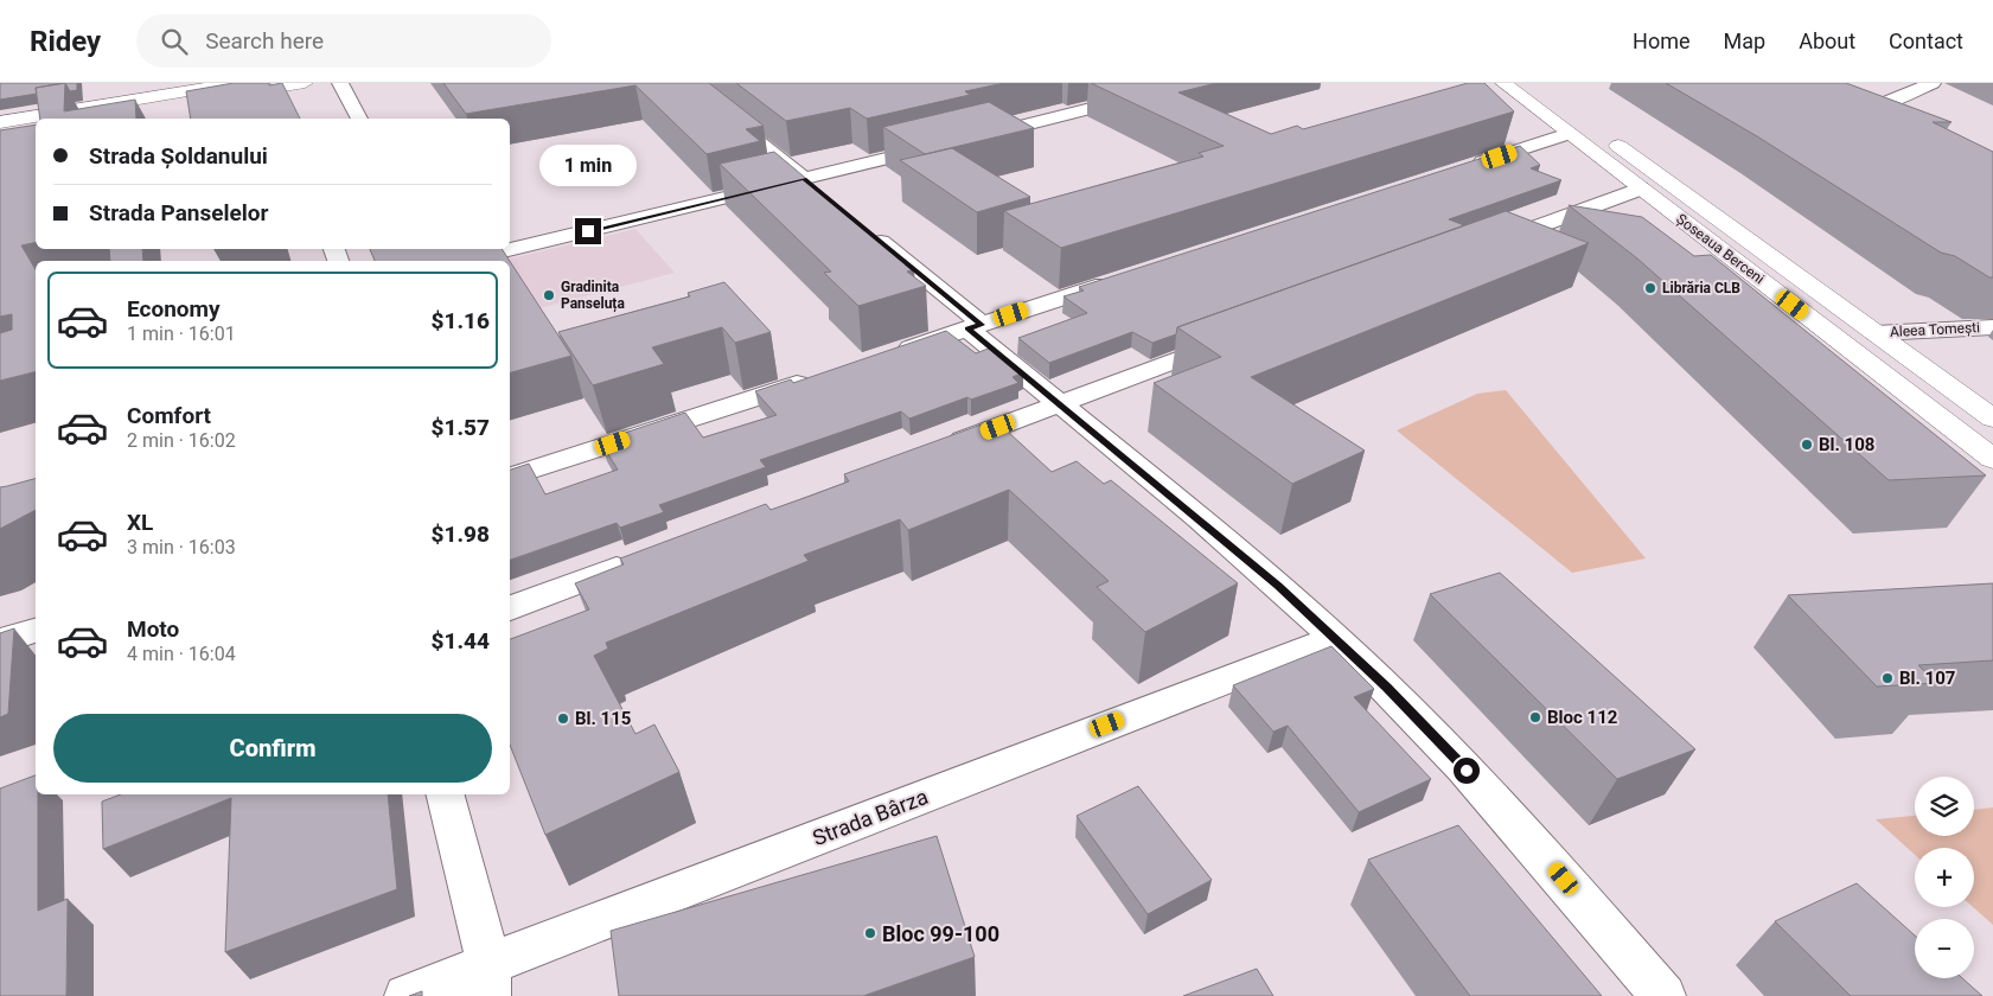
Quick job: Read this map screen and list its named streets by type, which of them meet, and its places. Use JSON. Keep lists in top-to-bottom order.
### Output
{
  "streets": {
    "main road": ["Șoseaua Berceni"],
    "street": ["Aleea Tomești", "Strada Bârza"]
  },
  "crossings": [
    ["Șoseaua Berceni", "Aleea Tomești"]
  ],
  "places": [
    "Librăria CLB",
    "Gradinita Panseluța",
    "Bl. 108",
    "Bl. 107",
    "Bloc 112",
    "Bl. 115",
    "Bloc 99-100"
  ],
  "page": {
    "header": "Ridey",
    "search": "Search here",
    "nav": [
      "Home",
      "Map",
      "About",
      "Contact"
    ],
    "banner": ["Strada Șoldanului", "Strada Panselelor"],
    "bubble": "1 min",
    "list": [
      {
        "name": "Economy",
        "note": "1 min · 16:01",
        "value": "$1.16"
      },
      {
        "name": "Comfort",
        "note": "2 min · 16:02",
        "value": "$1.57"
      },
      {
        "name": "XL",
        "note": "3 min · 16:03",
        "value": "$1.98"
      },
      {
        "name": "Moto",
        "note": "4 min · 16:04",
        "value": "$1.44"
      }
    ],
    "buttons": "Confirm",
    "map_buttons": ["+", "−"]
  }
}
